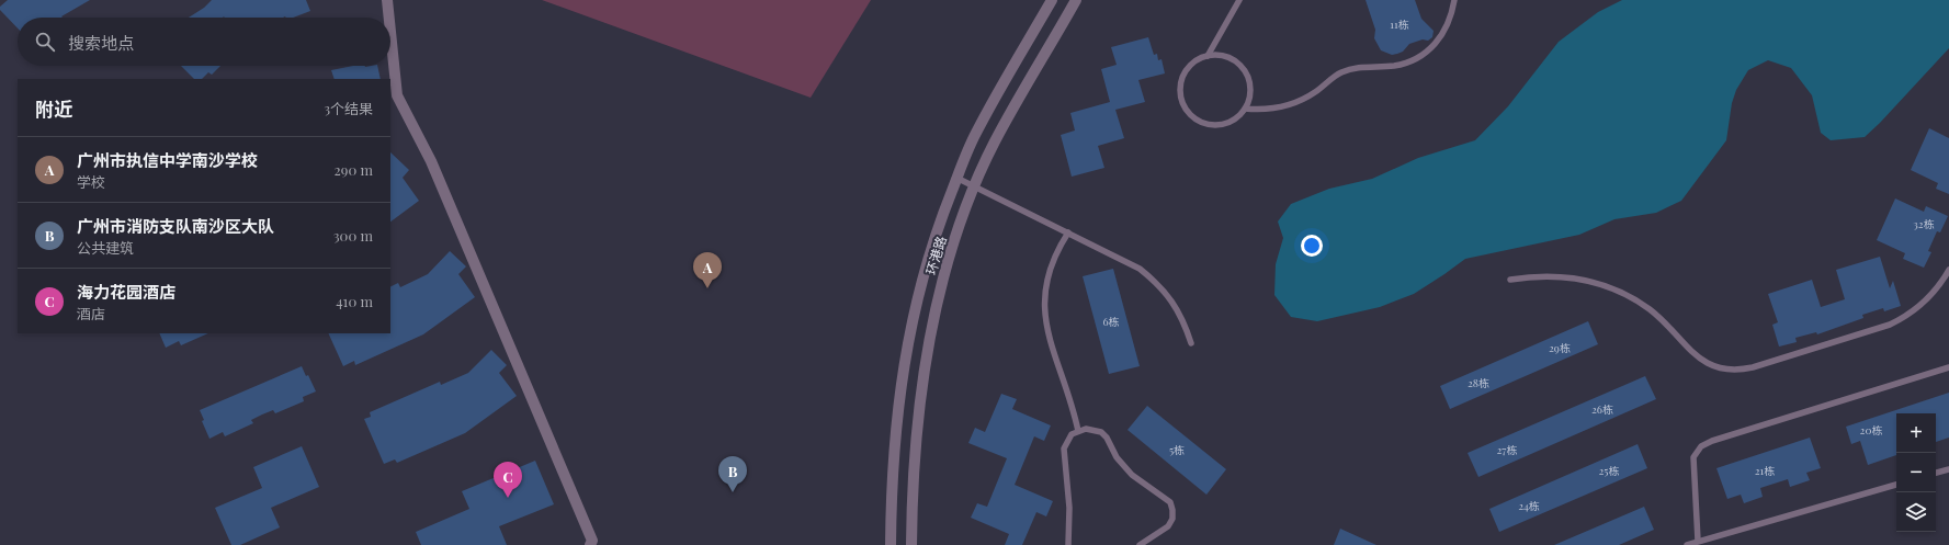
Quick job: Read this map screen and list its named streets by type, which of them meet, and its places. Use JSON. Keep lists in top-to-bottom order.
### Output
{
  "streets": {
    "street": ["环港路"]
  },
  "house_numbers": [
    "11栋",
    "32栋",
    "6栋",
    "29栋",
    "28栋",
    "26栋",
    "20栋",
    "5栋",
    "27栋",
    "25栋",
    "21栋",
    "24栋"
  ],
  "page": {
    "search": "搜索地点",
    "heading": ["附近", "3个结果"],
    "list": [
      {
        "mark": "A",
        "name": "广州市执信中学南沙学校",
        "note": "学校",
        "value": "290 m"
      },
      {
        "mark": "B",
        "name": "广州市消防支队南沙区大队",
        "note": "公共建筑",
        "value": "300 m"
      },
      {
        "mark": "C",
        "name": "海力花园酒店",
        "note": "酒店",
        "value": "410 m"
      }
    ],
    "pins": ["A", "B", "C"],
    "map_buttons": ["+", "−"]
  }
}
